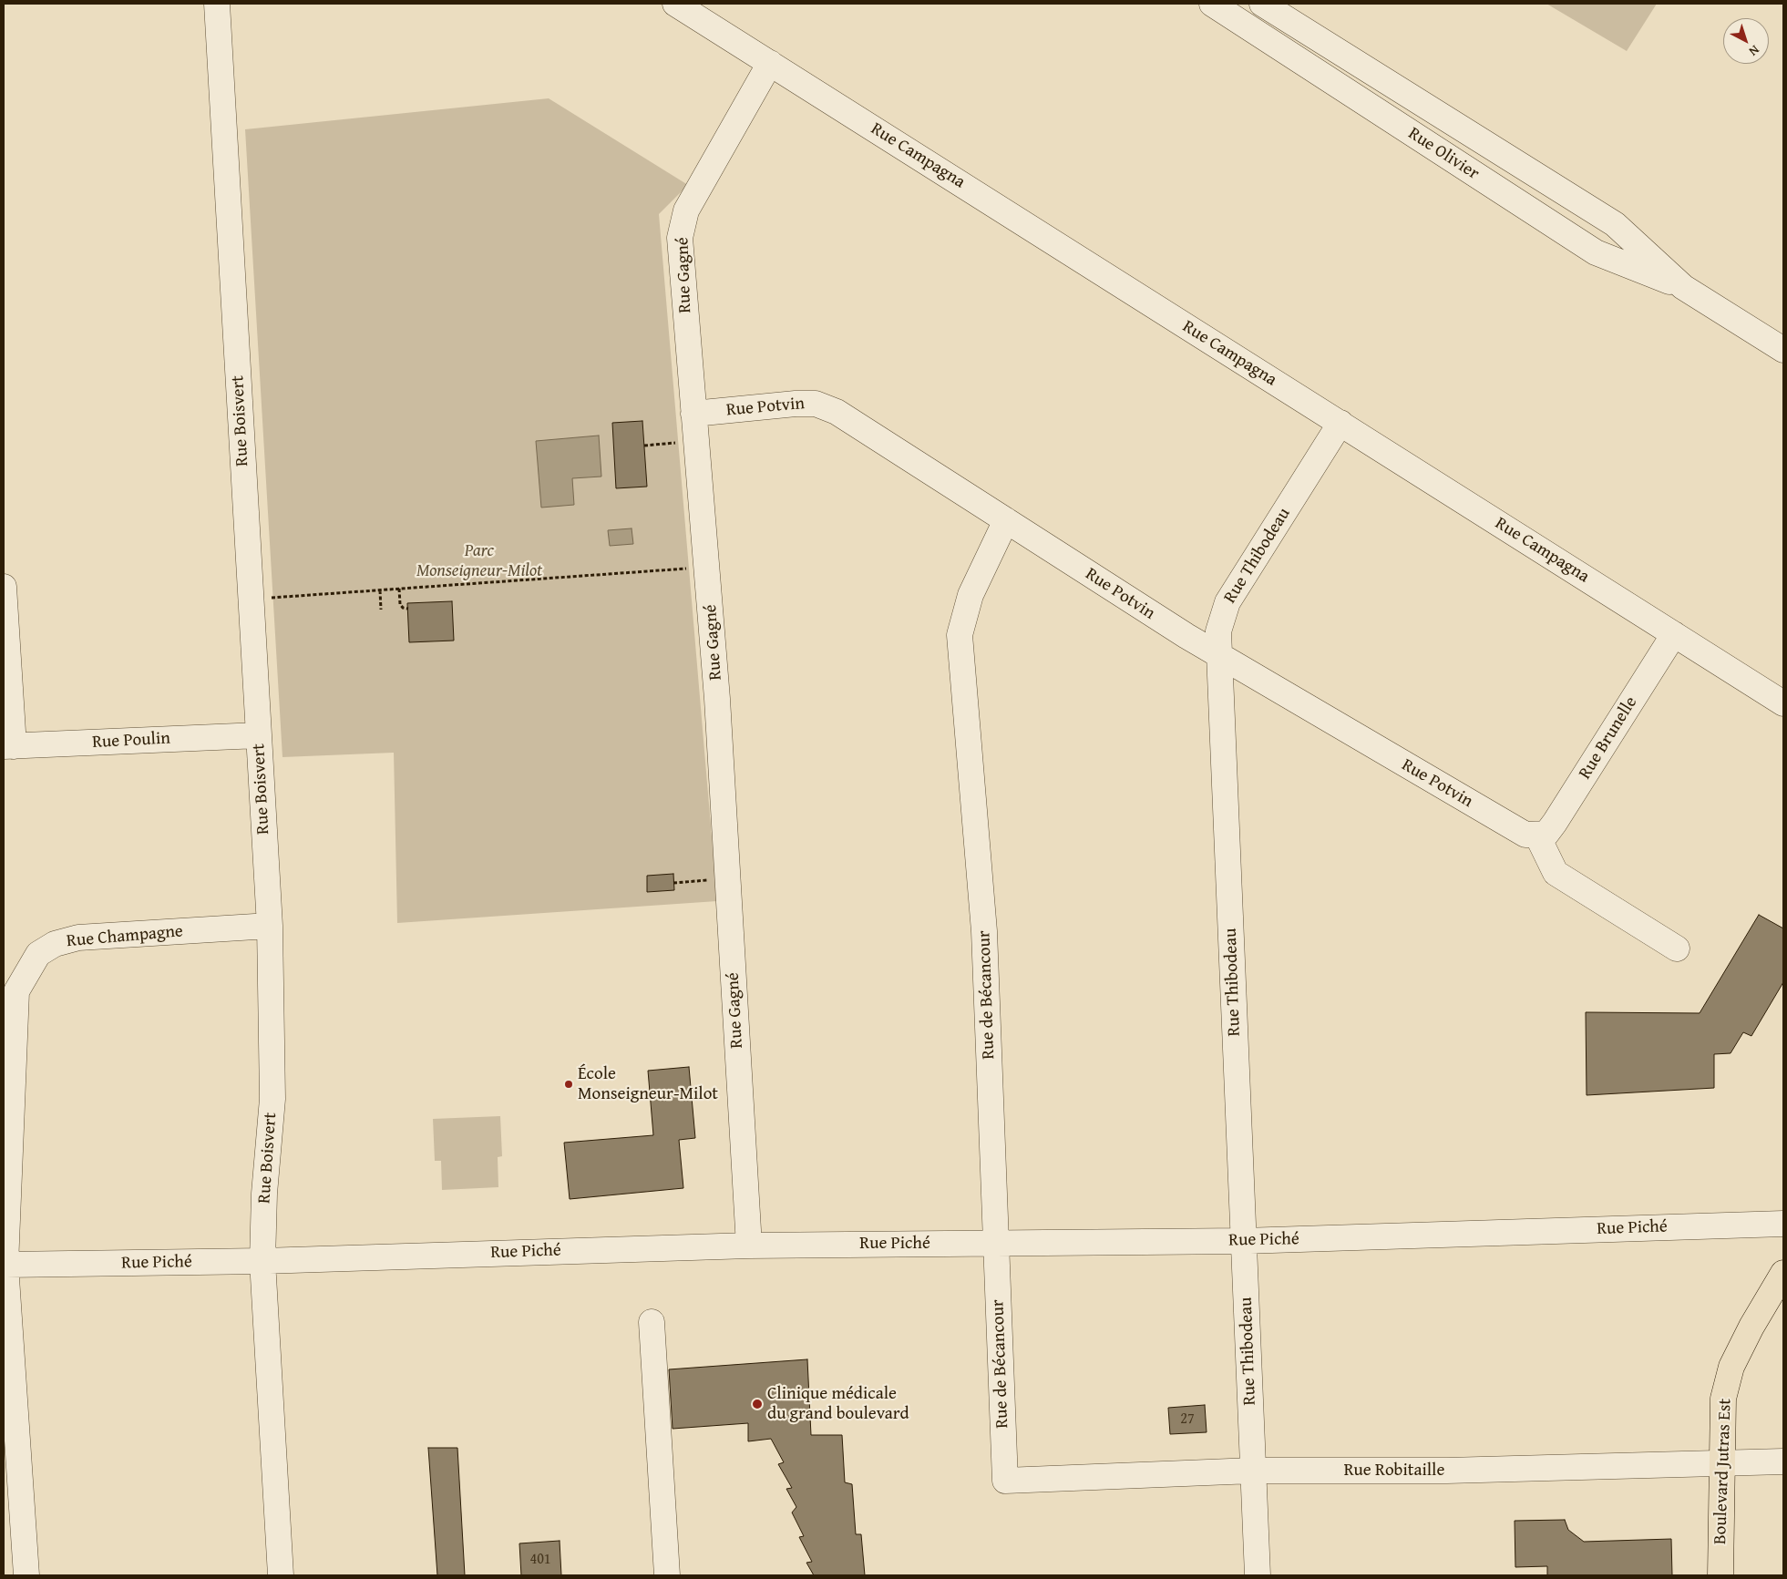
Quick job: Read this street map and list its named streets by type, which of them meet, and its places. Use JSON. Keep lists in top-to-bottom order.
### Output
{
  "streets": {
    "main road": ["Boulevard Jutras Est"],
    "street": [
      "Rue Olivier",
      "Rue Campagna",
      "Rue Gagné",
      "Rue Potvin",
      "Rue Boisvert",
      "Rue Thibodeau",
      "Rue Brunelle",
      "Rue Poulin",
      "Rue Champagne",
      "Rue de Bécancour",
      "Rue Piché",
      "Rue Robitaille"
    ]
  },
  "crossings": [
    ["Rue Campagna", "Rue Gagné"],
    ["Rue Campagna", "Rue Thibodeau"],
    ["Rue Campagna", "Rue Brunelle"],
    ["Rue Gagné", "Rue Potvin"],
    ["Rue Gagné", "Rue Piché"],
    ["Rue Potvin", "Rue Thibodeau"],
    ["Rue Potvin", "Rue Brunelle"],
    ["Rue Potvin", "Rue de Bécancour"],
    ["Rue Boisvert", "Rue Poulin"],
    ["Rue Boisvert", "Rue Champagne"],
    ["Rue Boisvert", "Rue Piché"],
    ["Rue Thibodeau", "Rue Piché"],
    ["Rue Thibodeau", "Rue Robitaille"],
    ["Rue Champagne", "Rue Piché"],
    ["Rue de Bécancour", "Rue Piché"],
    ["Rue de Bécancour", "Rue Robitaille"],
    ["Rue Robitaille", "Boulevard Jutras Est"]
  ],
  "parks": ["Parc Monseigneur-Milot"],
  "places": ["École Monseigneur-Milot", "Clinique médicale du grand boulevard"],
  "house_numbers": ["27", "401"],
  "north": "bottom right"
}
